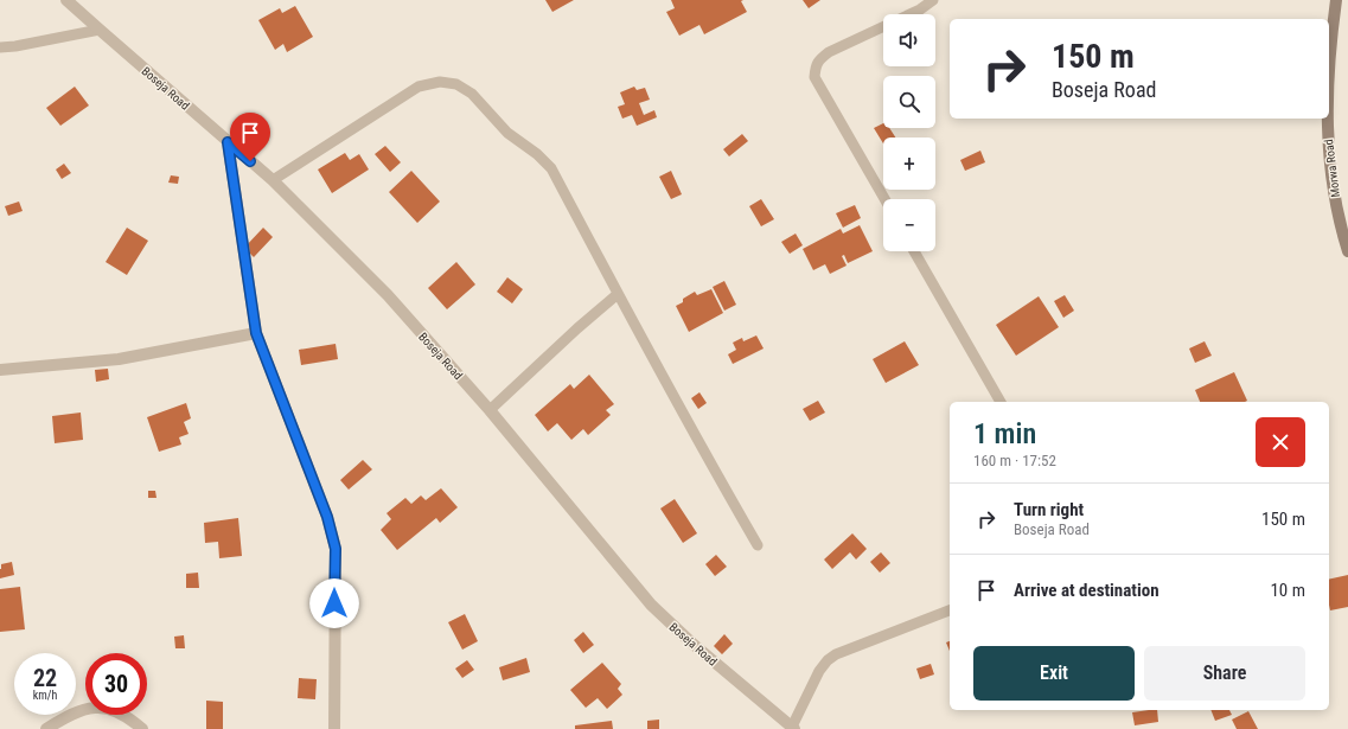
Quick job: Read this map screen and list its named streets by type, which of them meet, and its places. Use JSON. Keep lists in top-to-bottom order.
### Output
{
  "streets": {
    "main road": ["Morwa Road"],
    "street": ["Boseja Road"]
  },
  "page": {
    "map_buttons": ["+", "−"],
    "turn": ["150 m", "Boseja Road"],
    "heading": ["1 min", "160 m · 17:52"],
    "list": [
      {
        "name": "Turn right",
        "note": "Boseja Road",
        "value": "150 m"
      },
      {
        "name": "Arrive at destination",
        "value": "10 m"
      }
    ],
    "buttons": ["Exit", "Share"],
    "speed": "22 km/h",
    "limit": "30"
  }
}
